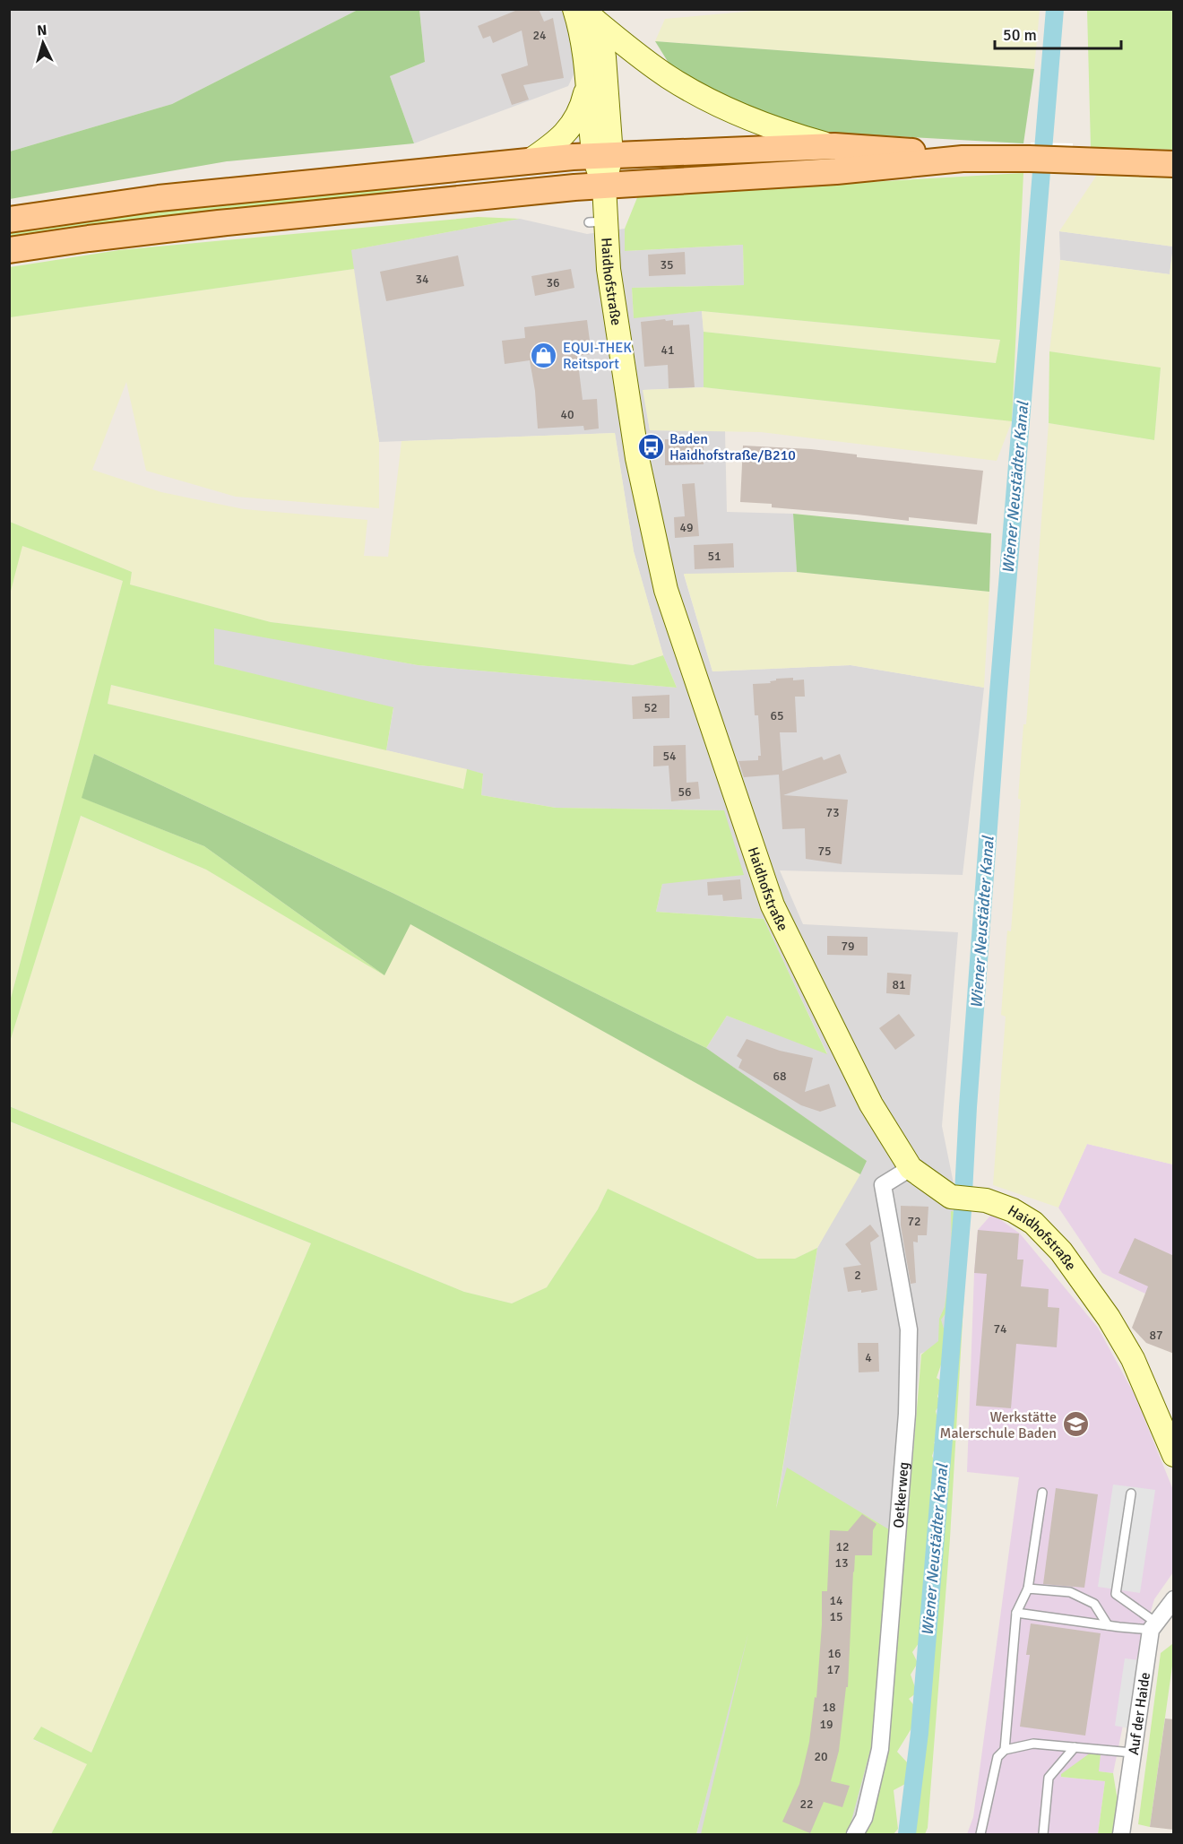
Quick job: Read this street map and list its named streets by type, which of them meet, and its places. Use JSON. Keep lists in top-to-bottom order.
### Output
{
  "streets": {
    "street": ["Haidhofstraße", "Oetkerweg", "Auf der Haide"]
  },
  "crossings": [
    ["Haidhofstraße", "Oetkerweg"]
  ],
  "water": ["Wiener Neustädter Kanal"],
  "places": {
    "shop": ["EQUI-THEK Reitsport"],
    "bus stop": ["Baden Haidhofstraße/B210"],
    "school or university": ["Werkstätte Malerschule Baden"]
  },
  "house_numbers": [
    "24",
    "35",
    "34",
    "36",
    "41",
    "40",
    "49",
    "51",
    "52",
    "65",
    "54",
    "56",
    "73",
    "75",
    "79",
    "81",
    "68",
    "72",
    "2",
    "74",
    "87",
    "4",
    "12",
    "13",
    "14",
    "15",
    "16",
    "17",
    "18",
    "19",
    "20",
    "22"
  ],
  "scale_bar": "50 m",
  "north": "top"
}
